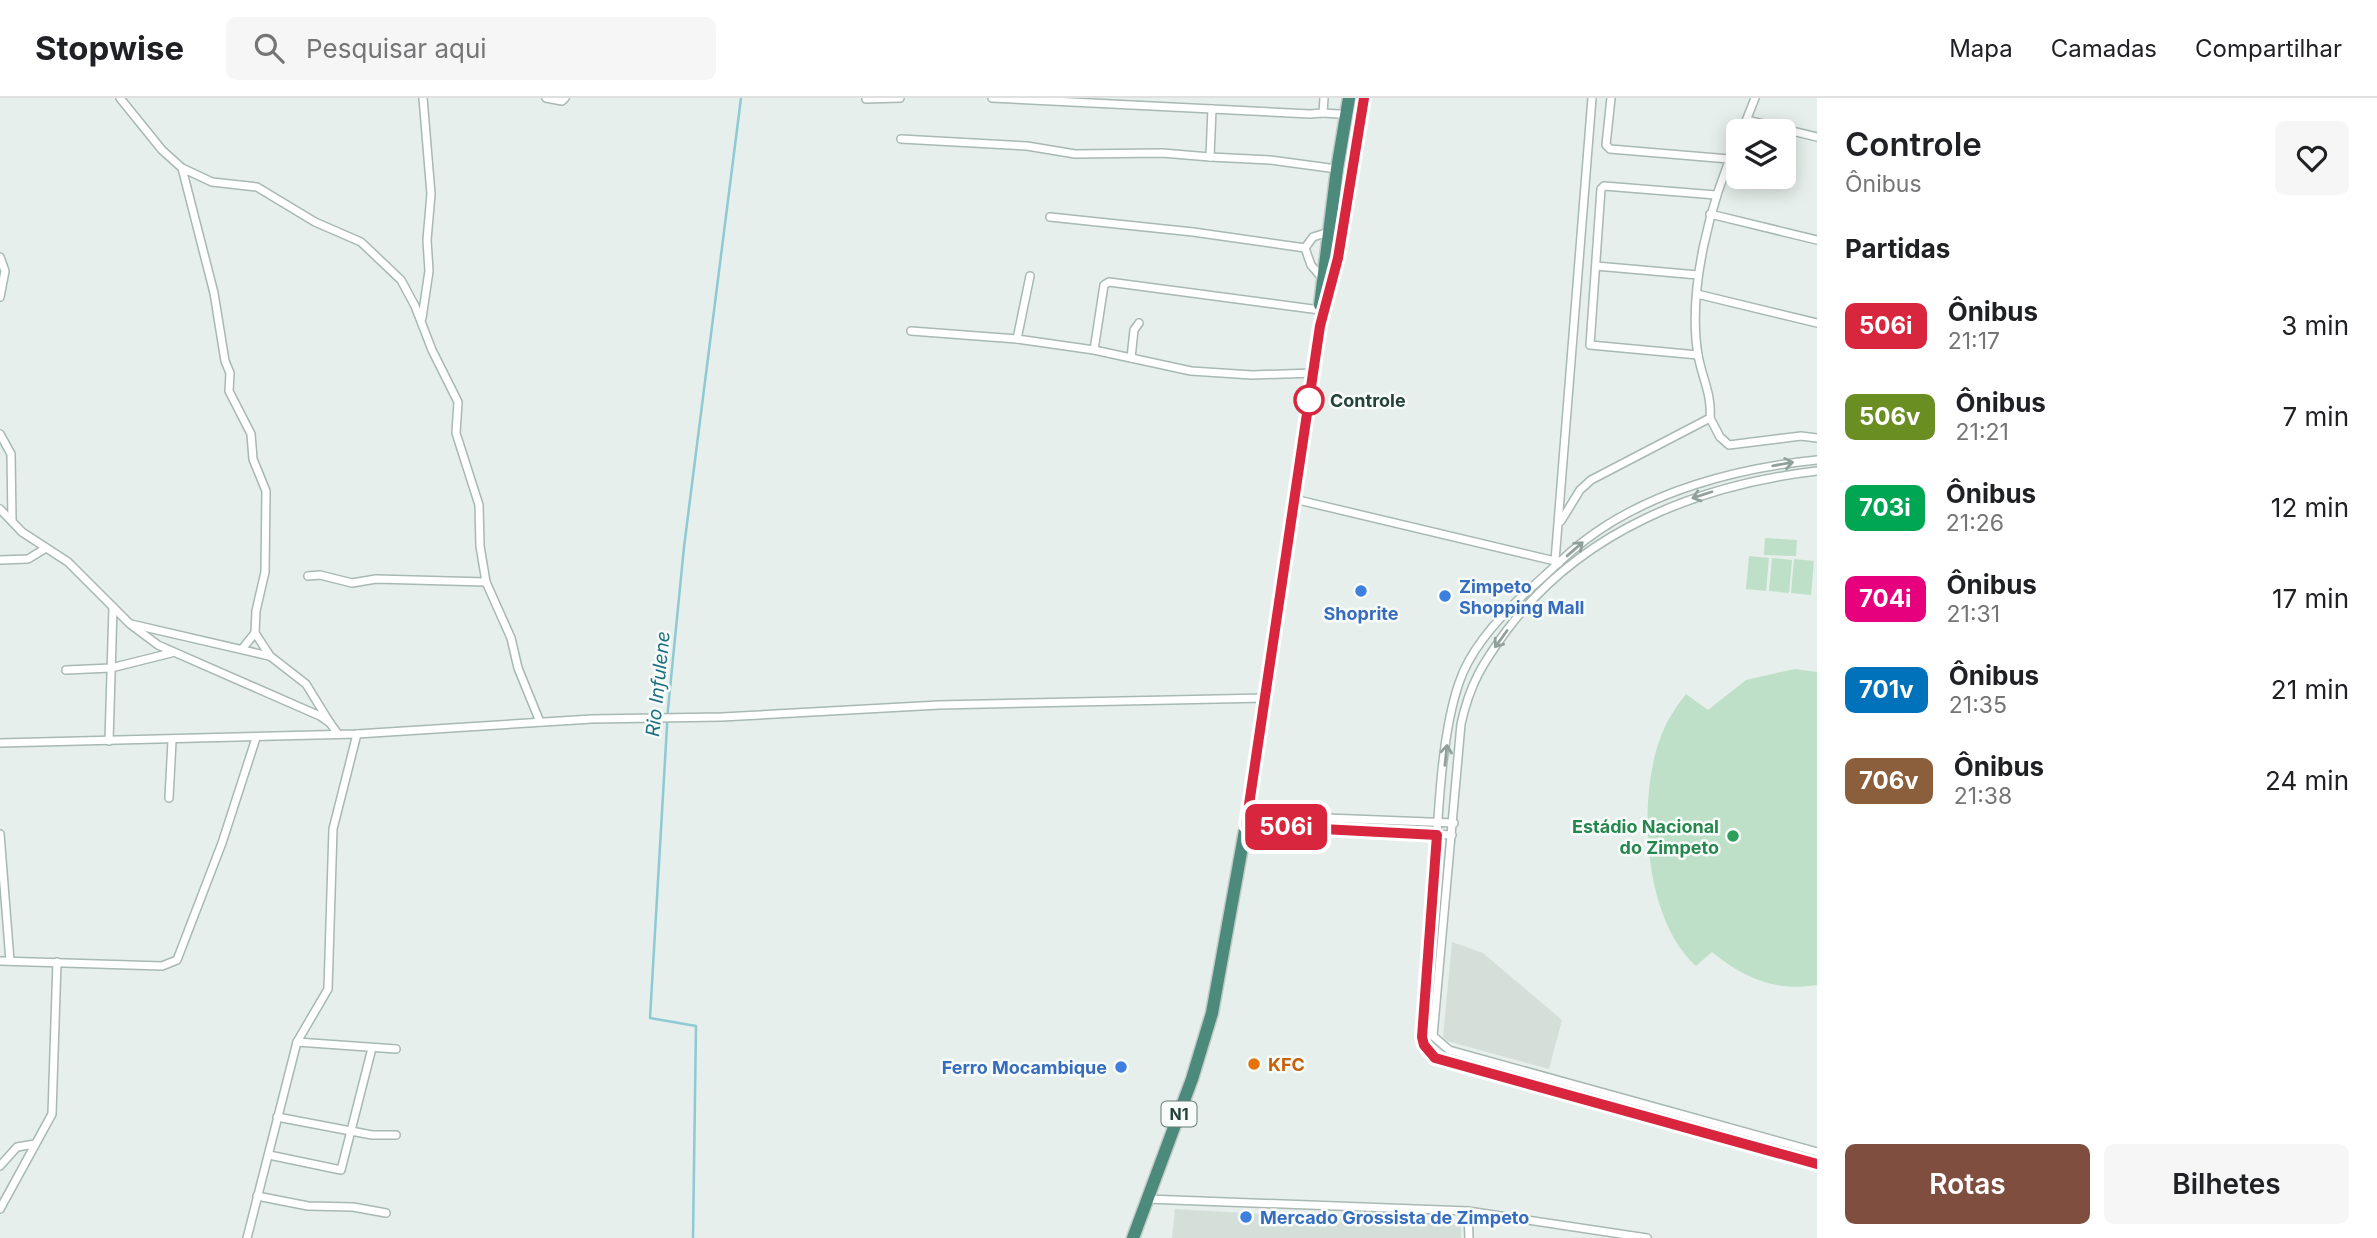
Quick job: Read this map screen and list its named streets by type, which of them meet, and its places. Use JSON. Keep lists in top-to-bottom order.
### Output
{
  "streets": {
    "highway": ["N1"]
  },
  "water": ["Rio Infulene"],
  "places": [
    "Controle",
    "Shoprite",
    "Zimpeto Shopping Mall",
    "Estádio Nacional do Zimpeto",
    "KFC",
    "Ferro Mocambique",
    "Mercado Grossista de Zimpeto"
  ],
  "lines": ["bus line 506i"],
  "page": {
    "header": "Stopwise",
    "search": "Pesquisar aqui",
    "nav": ["Mapa", "Camadas", "Compartilhar"],
    "on_map": "506i",
    "heading": [
      ["Controle", "Ônibus"],
      "Partidas"
    ],
    "list": [
      {
        "mark": "506i",
        "name": "Ônibus",
        "note": "21:17",
        "value": "3 min"
      },
      {
        "mark": "506v",
        "name": "Ônibus",
        "note": "21:21",
        "value": "7 min"
      },
      {
        "mark": "703i",
        "name": "Ônibus",
        "note": "21:26",
        "value": "12 min"
      },
      {
        "mark": "704i",
        "name": "Ônibus",
        "note": "21:31",
        "value": "17 min"
      },
      {
        "mark": "701v",
        "name": "Ônibus",
        "note": "21:35",
        "value": "21 min"
      },
      {
        "mark": "706v",
        "name": "Ônibus",
        "note": "21:38",
        "value": "24 min"
      }
    ],
    "buttons": ["Rotas", "Bilhetes"]
  }
}
